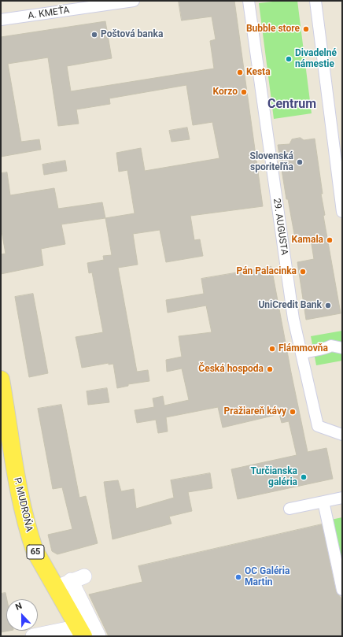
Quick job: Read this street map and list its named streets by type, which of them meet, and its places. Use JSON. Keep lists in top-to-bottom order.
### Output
{
  "streets": {
    "main road": ["P. MUDROŇA", "65"],
    "street": ["A. KMEŤA", "29. AUGUSTA"]
  },
  "districts": ["Centrum"],
  "places": [
    "Bubble store",
    "Poštová banka",
    "Divadelné námestie",
    "Kesta",
    "Korzo",
    "Slovenská sporiteľňa",
    "Kamala",
    "Pán Palacinka",
    "UniCredit Bank",
    "Flámmovňa",
    "Česká hospoda",
    "Pražiareň kávy",
    "Turčianska galéria",
    "OC Galéria Martin"
  ],
  "north": "top"
}
